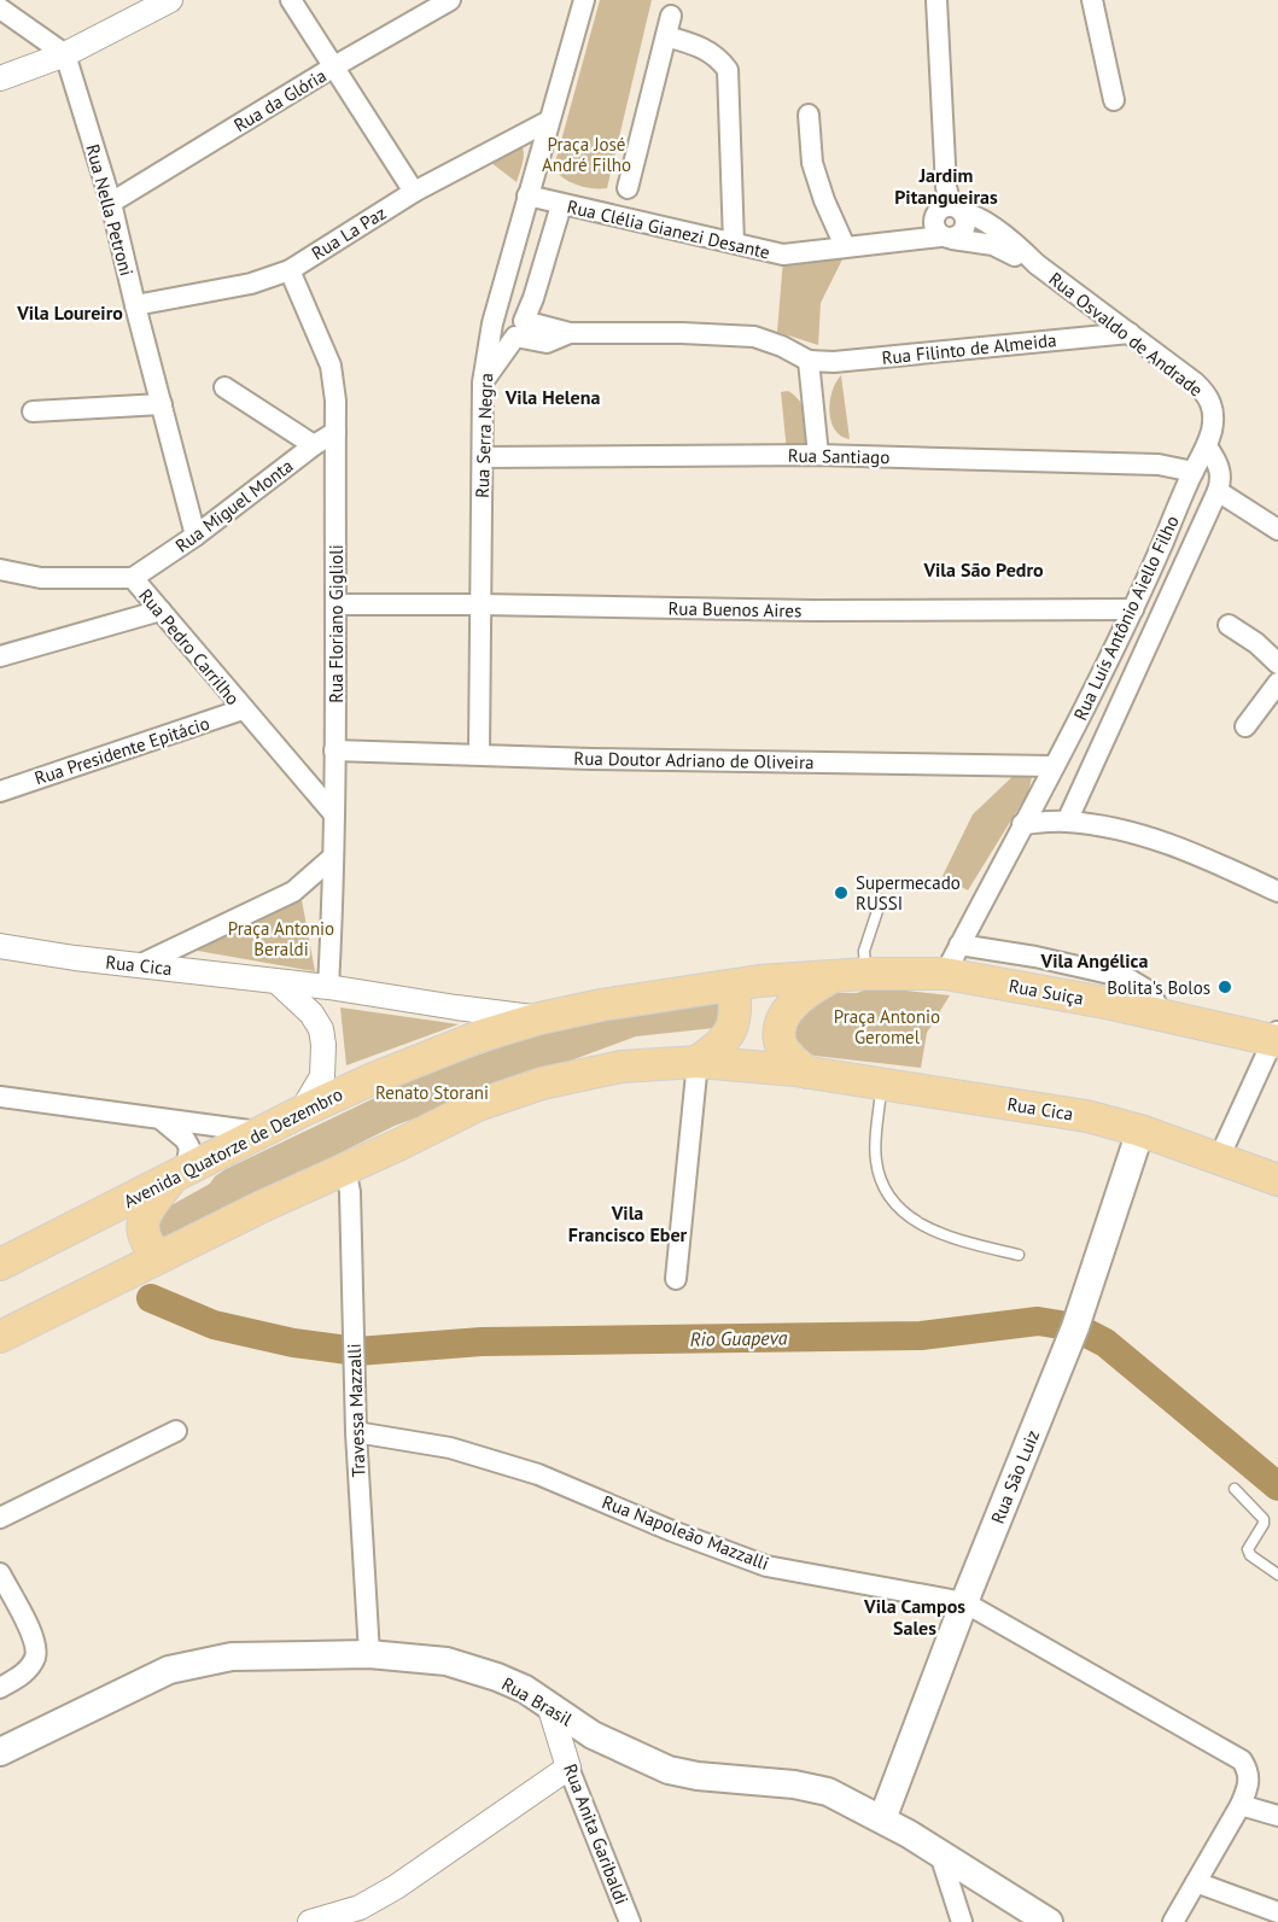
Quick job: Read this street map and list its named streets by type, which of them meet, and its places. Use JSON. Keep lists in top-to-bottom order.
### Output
{
  "streets": {
    "main road": [
      "Rua Cica",
      "Rua Suiça",
      "Avenida Quatorze de Dezembro",
      "Rua São Luiz",
      "Rua Brasil"
    ],
    "street": [
      "Rua da Glória",
      "Rua Nella Petroni",
      "Rua Clélia Gianezi Desante",
      "Rua La Paz",
      "Rua Osvaldo de Andrade",
      "Rua Filinto de Almeida",
      "Rua Serra Negra",
      "Rua Santiago",
      "Rua Miguel Monta",
      "Rua Buenos Aires",
      "Rua Luís Antônio Aiello Filho",
      "Rua Floriano Giglioli",
      "Rua Pedro Carrilho",
      "Rua Presidente Epitácio",
      "Rua Doutor Adriano de Oliveira",
      "Travessa Mazzalli",
      "Rua Napoleão Mazzalli",
      "Rua Anita Garibaldi"
    ]
  },
  "crossings": [
    ["Rua da Glória", "Rua Nella Petroni"],
    ["Rua Nella Petroni", "Rua La Paz"],
    ["Rua Nella Petroni", "Rua Miguel Monta"],
    ["Rua Clélia Gianezi Desante", "Rua Osvaldo de Andrade"],
    ["Rua Clélia Gianezi Desante", "Rua Serra Negra"],
    ["Rua La Paz", "Rua Serra Negra"],
    ["Rua La Paz", "Rua Floriano Giglioli"],
    ["Rua Osvaldo de Andrade", "Rua Filinto de Almeida"],
    ["Rua Osvaldo de Andrade", "Rua Luís Antônio Aiello Filho"],
    ["Rua Serra Negra", "Rua Santiago"],
    ["Rua Serra Negra", "Rua Buenos Aires"],
    ["Rua Serra Negra", "Rua Doutor Adriano de Oliveira"],
    ["Rua Santiago", "Rua Luís Antônio Aiello Filho"],
    ["Rua Miguel Monta", "Rua Floriano Giglioli"],
    ["Rua Miguel Monta", "Rua Pedro Carrilho"],
    ["Rua Buenos Aires", "Rua Luís Antônio Aiello Filho"],
    ["Rua Buenos Aires", "Rua Floriano Giglioli"],
    ["Rua Luís Antônio Aiello Filho", "Rua Doutor Adriano de Oliveira"],
    ["Rua Luís Antônio Aiello Filho", "Rua Suiça"],
    ["Rua Floriano Giglioli", "Rua Pedro Carrilho"],
    ["Rua Floriano Giglioli", "Rua Doutor Adriano de Oliveira"],
    ["Rua Floriano Giglioli", "Rua Cica"],
    ["Rua Pedro Carrilho", "Rua Presidente Epitácio"],
    ["Rua Cica", "Avenida Quatorze de Dezembro"],
    ["Rua Cica", "Rua São Luiz"],
    ["Rua Suiça", "Avenida Quatorze de Dezembro"],
    ["Travessa Mazzalli", "Rua Napoleão Mazzalli"],
    ["Travessa Mazzalli", "Rua Brasil"],
    ["Rua São Luiz", "Rua Napoleão Mazzalli"],
    ["Rua São Luiz", "Rua Brasil"],
    ["Rua Brasil", "Rua Anita Garibaldi"]
  ],
  "districts": [
    "Jardim Pitangueiras",
    "Vila Loureiro",
    "Vila Helena",
    "Vila São Pedro",
    "Vila Angélica",
    "Vila Francisco Eber",
    "Vila Campos Sales"
  ],
  "water": ["Rio Guapeva"],
  "parks": [
    "Praça José André Filho",
    "Praça Antonio Beraldi",
    "Praça Antonio Geromel",
    "Renato Storani"
  ],
  "places": ["Supermecado RUSSI", "Bolita's Bolos"]
}
